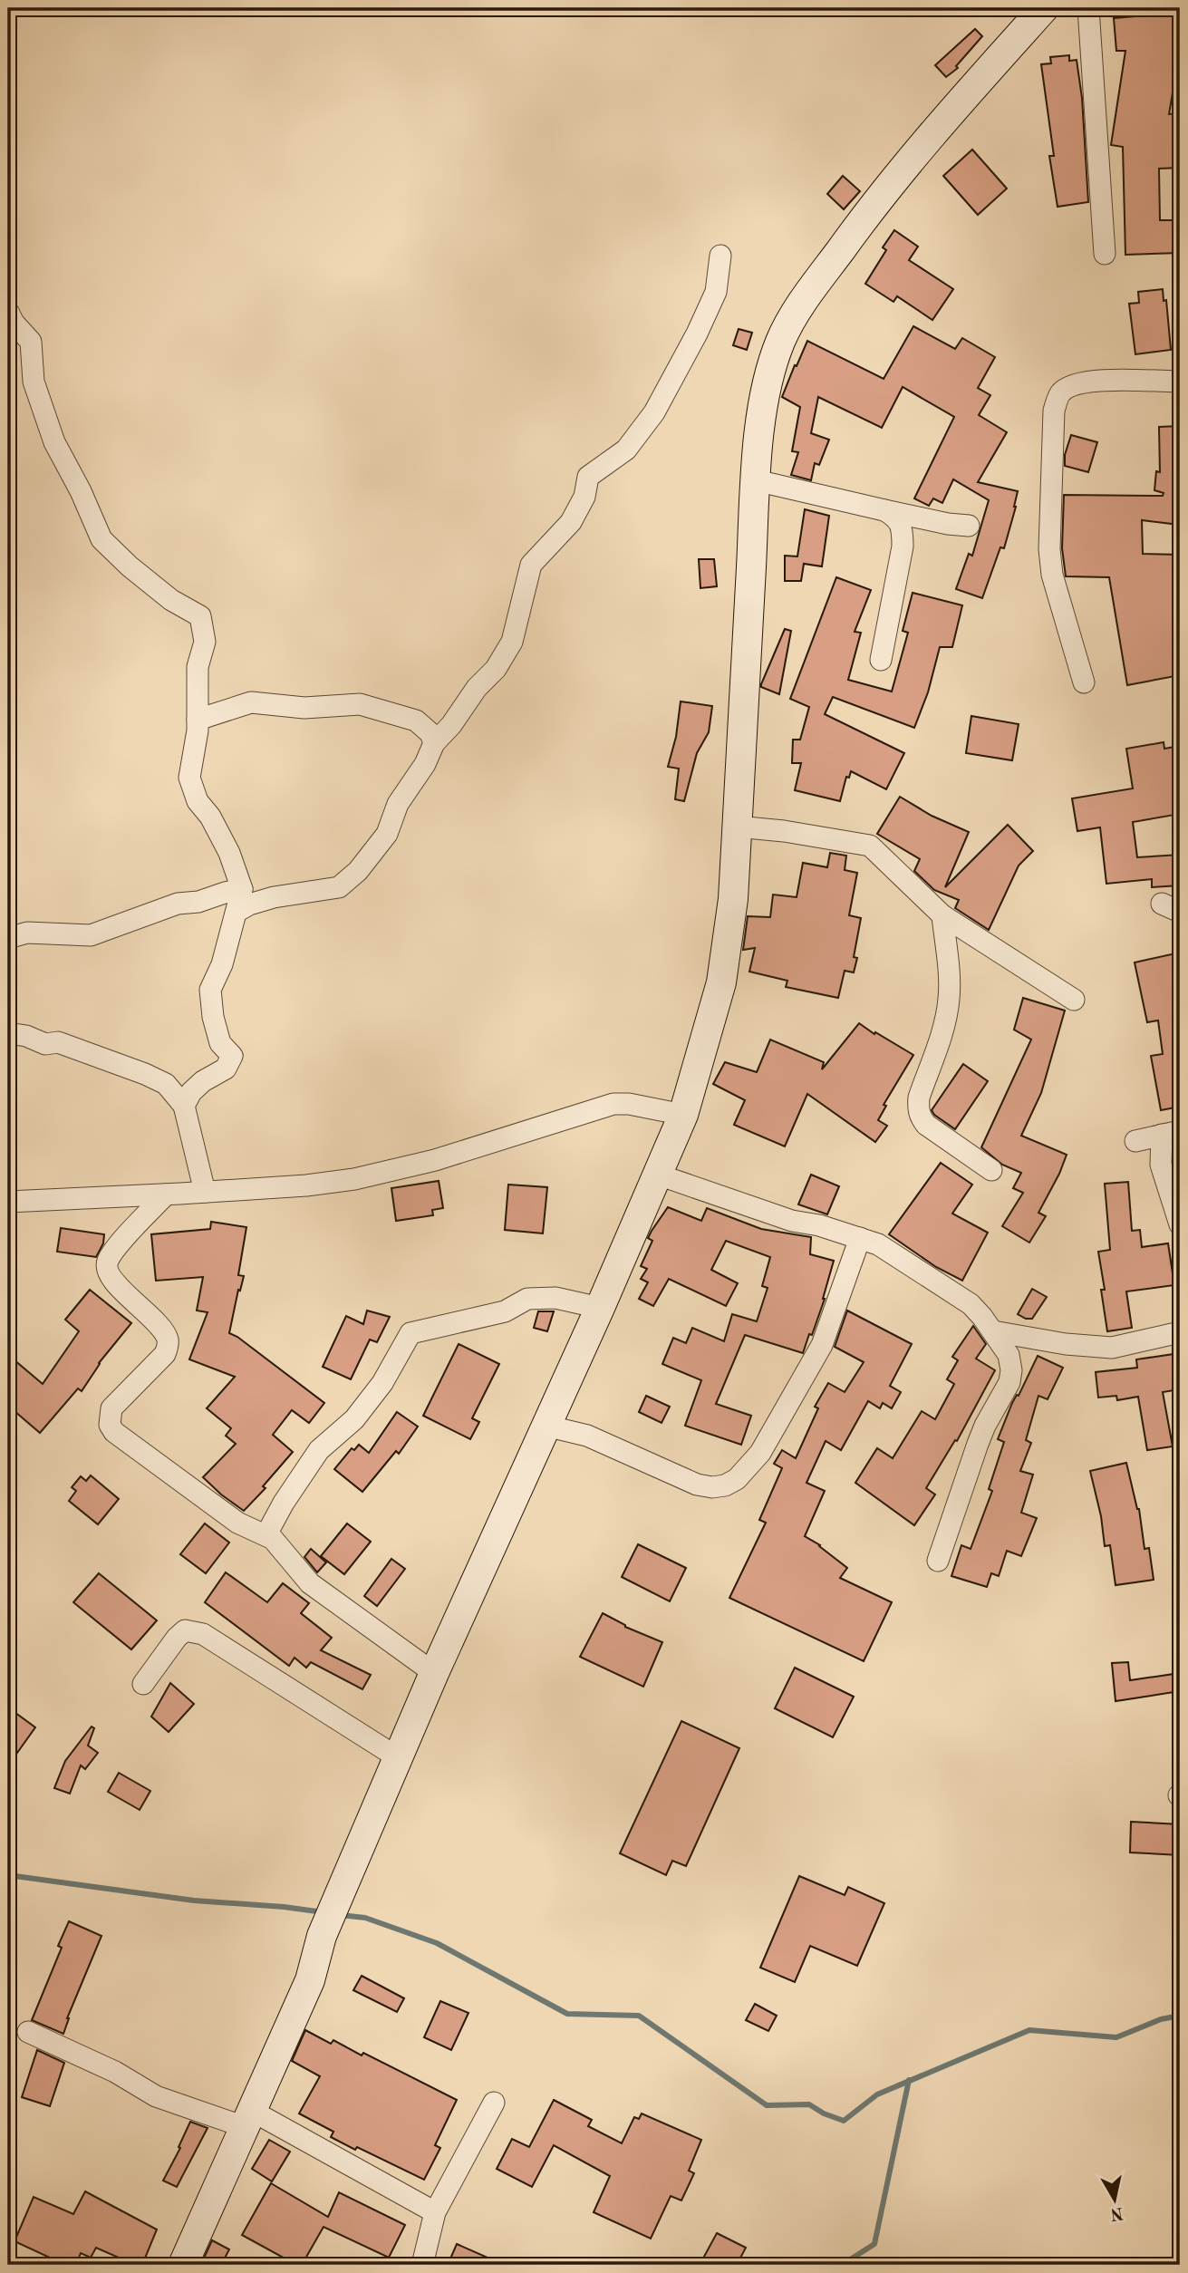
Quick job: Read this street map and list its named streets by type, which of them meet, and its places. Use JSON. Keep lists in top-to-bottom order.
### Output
{
  "north": "bottom"
}
